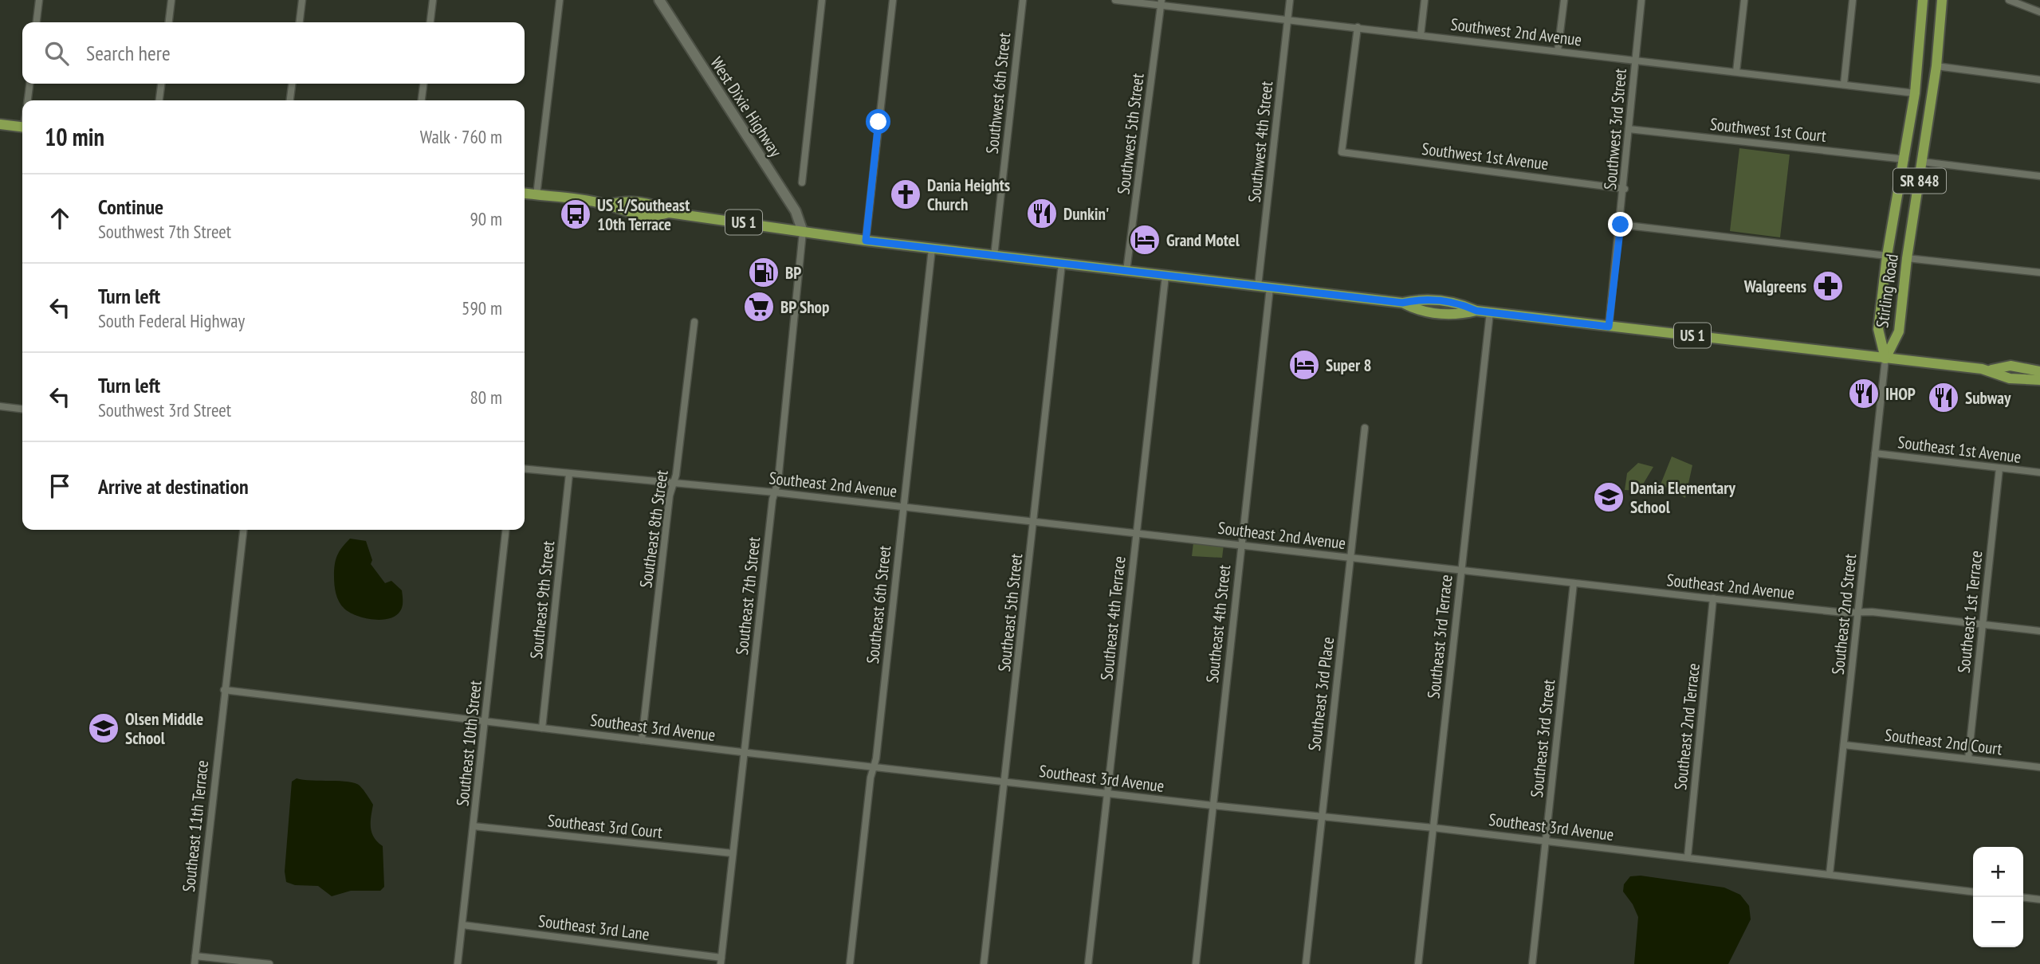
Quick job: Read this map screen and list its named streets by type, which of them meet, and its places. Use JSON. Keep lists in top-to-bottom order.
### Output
{
  "streets": {
    "main road": [
      "West Dixie Highway",
      "SR 848",
      "US 1",
      "Stirling Road"
    ],
    "street": [
      "Southwest 2nd Avenue",
      "Southwest 6th Street",
      "Southwest 3rd Street",
      "Southwest 1st Court",
      "Southwest 5th Street",
      "Southwest 4th Street",
      "Southwest 1st Avenue",
      "Southeast 1st Avenue",
      "Southeast 2nd Avenue",
      "Southeast 8th Street",
      "Southeast 7th Street",
      "Southeast 9th Street",
      "Southeast 6th Street",
      "Southeast 1st Terrace",
      "Southeast 5th Street",
      "Southeast 2nd Street",
      "Southeast 4th Terrace",
      "Southeast 4th Street",
      "Southeast 3rd Terrace",
      "Southeast 3rd Place",
      "Southeast 2nd Terrace",
      "Southeast 3rd Avenue",
      "Southeast 3rd Street",
      "Southeast 2nd Court",
      "Southeast 10th Street",
      "Southeast 11th Terrace",
      "Southeast 3rd Court",
      "Southeast 3rd Lane"
    ]
  },
  "crossings": [
    ["Southwest 2nd Avenue", "Southwest 3rd Street"],
    ["Southwest 2nd Avenue", "Southwest 5th Street"],
    ["Southwest 2nd Avenue", "Southwest 4th Street"],
    ["Southwest 2nd Avenue", "Southwest 1st Avenue"],
    ["Southwest 2nd Avenue", "Stirling Road"],
    ["Southwest 6th Street", "US 1"],
    ["West Dixie Highway", "US 1"],
    ["West Dixie Highway", "Southeast 7th Street"],
    ["Southwest 3rd Street", "Southwest 1st Court"],
    ["Southwest 3rd Street", "Southwest 1st Avenue"],
    ["Southwest 3rd Street", "US 1"],
    ["Southwest 1st Court", "Stirling Road"],
    ["Southwest 5th Street", "US 1"],
    ["Southwest 4th Street", "US 1"],
    ["US 1", "Stirling Road"],
    ["US 1", "Southeast 7th Street"],
    ["US 1", "Southeast 6th Street"],
    ["US 1", "Southeast 5th Street"],
    ["US 1", "Southeast 2nd Street"],
    ["US 1", "Southeast 4th Terrace"],
    ["US 1", "Southeast 4th Street"],
    ["US 1", "Southeast 3rd Terrace"],
    ["Stirling Road", "Southeast 2nd Street"],
    ["Southeast 1st Avenue", "Southeast 1st Terrace"],
    ["Southeast 1st Avenue", "Southeast 2nd Street"],
    ["Southeast 2nd Avenue", "Southeast 8th Street"],
    ["Southeast 2nd Avenue", "Southeast 7th Street"],
    ["Southeast 2nd Avenue", "Southeast 9th Street"],
    ["Southeast 2nd Avenue", "Southeast 6th Street"],
    ["Southeast 2nd Avenue", "Southeast 1st Terrace"],
    ["Southeast 2nd Avenue", "Southeast 5th Street"],
    ["Southeast 2nd Avenue", "Southeast 2nd Street"],
    ["Southeast 2nd Avenue", "Southeast 4th Terrace"],
    ["Southeast 2nd Avenue", "Southeast 4th Street"],
    ["Southeast 2nd Avenue", "Southeast 3rd Terrace"],
    ["Southeast 2nd Avenue", "Southeast 3rd Place"],
    ["Southeast 2nd Avenue", "Southeast 2nd Terrace"],
    ["Southeast 2nd Avenue", "Southeast 3rd Street"],
    ["Southeast 8th Street", "Southeast 3rd Avenue"],
    ["Southeast 7th Street", "Southeast 3rd Avenue"],
    ["Southeast 7th Street", "Southeast 3rd Court"],
    ["Southeast 7th Street", "Southeast 3rd Lane"],
    ["Southeast 9th Street", "Southeast 3rd Avenue"],
    ["Southeast 6th Street", "Southeast 3rd Avenue"],
    ["Southeast 1st Terrace", "Southeast 2nd Court"],
    ["Southeast 5th Street", "Southeast 3rd Avenue"],
    ["Southeast 2nd Street", "Southeast 3rd Avenue"],
    ["Southeast 2nd Street", "Southeast 2nd Court"],
    ["Southeast 4th Terrace", "Southeast 3rd Avenue"],
    ["Southeast 4th Street", "Southeast 3rd Avenue"],
    ["Southeast 3rd Terrace", "Southeast 3rd Avenue"],
    ["Southeast 3rd Place", "Southeast 3rd Avenue"],
    ["Southeast 2nd Terrace", "Southeast 3rd Avenue"],
    ["Southeast 3rd Avenue", "Southeast 3rd Street"],
    ["Southeast 3rd Avenue", "Southeast 10th Street"],
    ["Southeast 3rd Avenue", "Southeast 11th Terrace"],
    ["Southeast 10th Street", "Southeast 3rd Court"],
    ["Southeast 10th Street", "Southeast 3rd Lane"]
  ],
  "places": {
    "church": ["Dania Heights Church"],
    "restaurant": ["Dunkin'", "IHOP", "Subway"],
    "bus stop": ["US 1/Southeast 10th Terrace"],
    "hotel": ["Grand Motel", "Super 8"],
    "fuel station": ["BP"],
    "pharmacy": ["Walgreens"],
    "supermarket": ["BP Shop"],
    "school or university": ["Dania Elementary School", "Olsen Middle School"]
  },
  "page": {
    "search": "Search here",
    "heading": ["10 min", "Walk · 760 m"],
    "list": [
      ["Continue", "Southwest 7th Street", "90 m"],
      ["Turn left", "South Federal Highway", "590 m"],
      ["Turn left", "Southwest 3rd Street", "80 m"],
      "Arrive at destination"
    ],
    "map_buttons": ["+", "−"]
  }
}
